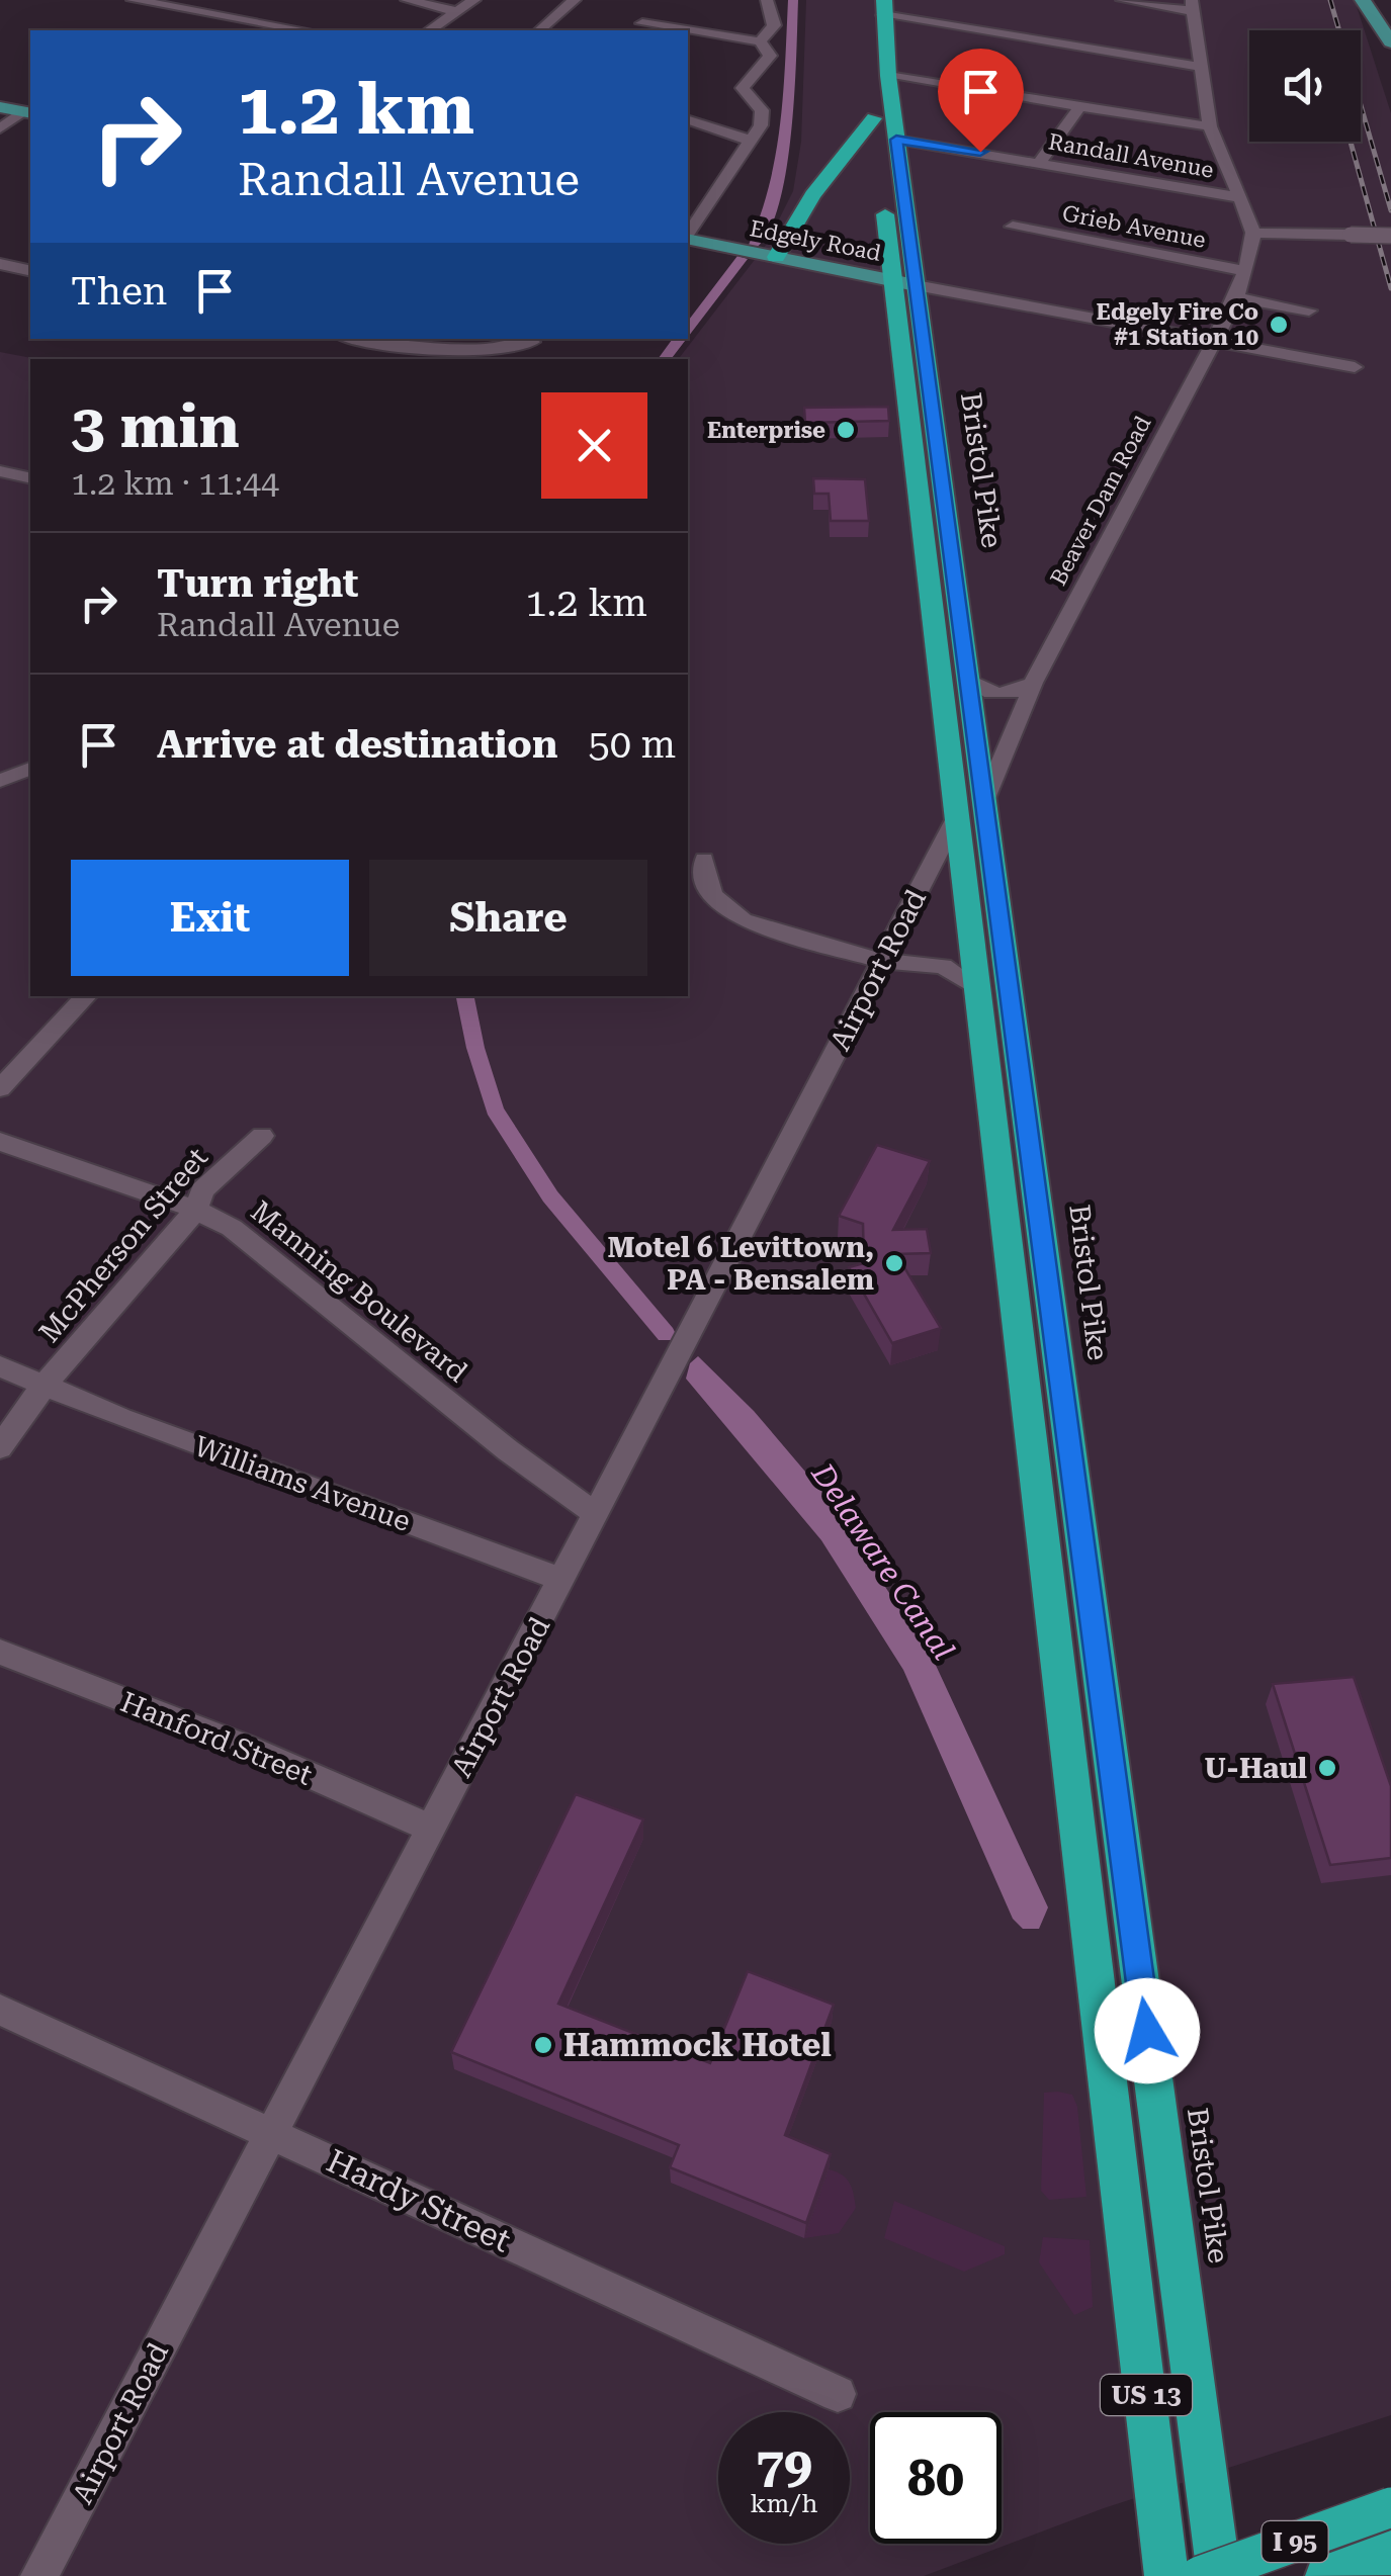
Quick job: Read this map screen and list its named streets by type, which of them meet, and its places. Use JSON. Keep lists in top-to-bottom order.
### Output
{
  "streets": {
    "highway": ["Bristol Pike", "US 13", "I 95"],
    "main road": ["Edgely Road"],
    "street": [
      "Randall Avenue",
      "Grieb Avenue",
      "Beaver Dam Road",
      "Airport Road",
      "McPherson Street",
      "Manning Boulevard",
      "Williams Avenue",
      "Hanford Street",
      "Hardy Street"
    ]
  },
  "crossings": [
    ["Randall Avenue", "Bristol Pike"],
    ["Grieb Avenue", "Beaver Dam Road"],
    ["Edgely Road", "Bristol Pike"],
    ["Edgely Road", "Beaver Dam Road"],
    ["Bristol Pike", "Beaver Dam Road"],
    ["Bristol Pike", "Airport Road"],
    ["Beaver Dam Road", "Airport Road"],
    ["Airport Road", "Manning Boulevard"],
    ["Airport Road", "Williams Avenue"],
    ["Airport Road", "Hanford Street"],
    ["Airport Road", "Hardy Street"],
    ["McPherson Street", "Manning Boulevard"],
    ["McPherson Street", "Williams Avenue"]
  ],
  "water": ["Delaware Canal"],
  "places": [
    "Edgely Fire Co #1 Station 10",
    "Enterprise",
    "Motel 6 Levittown, PA - Bensalem",
    "U-Haul",
    "Hammock Hotel"
  ],
  "page": {
    "turn": ["1.2 km", "Randall Avenue"],
    "then": "Then",
    "heading": ["3 min", "1.2 km · 11:44"],
    "list": [
      {
        "name": "Turn right",
        "note": "Randall Avenue",
        "value": "1.2 km"
      },
      {
        "name": "Arrive at destination",
        "value": "50 m"
      }
    ],
    "buttons": ["Exit", "Share"],
    "speed": "79 km/h",
    "limit": "80"
  }
}
